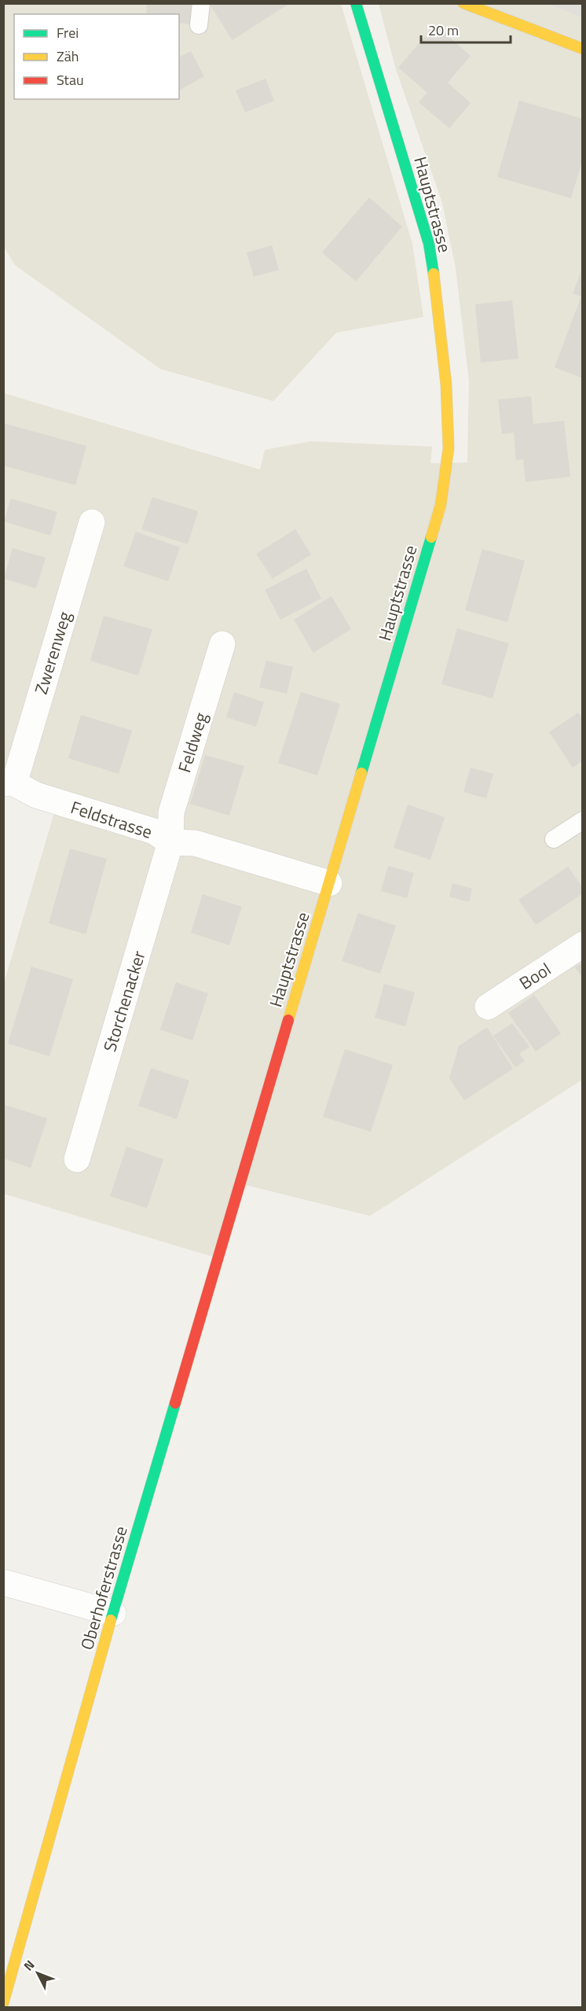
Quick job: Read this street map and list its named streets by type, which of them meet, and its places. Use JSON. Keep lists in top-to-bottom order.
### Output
{
  "streets": {
    "street": [
      "Hauptstrasse",
      "Zwerenweg",
      "Feldweg",
      "Feldstrasse",
      "Bool",
      "Storchenacker",
      "Oberhoferstrasse"
    ]
  },
  "crossings": [
    ["Hauptstrasse", "Feldstrasse"],
    ["Hauptstrasse", "Oberhoferstrasse"],
    ["Zwerenweg", "Feldstrasse"],
    ["Feldweg", "Feldstrasse"],
    ["Feldweg", "Storchenacker"],
    ["Feldstrasse", "Storchenacker"]
  ],
  "legend": ["Frei", "Zäh", "Stau"],
  "scale_bar": "20 m",
  "north": "top left"
}
